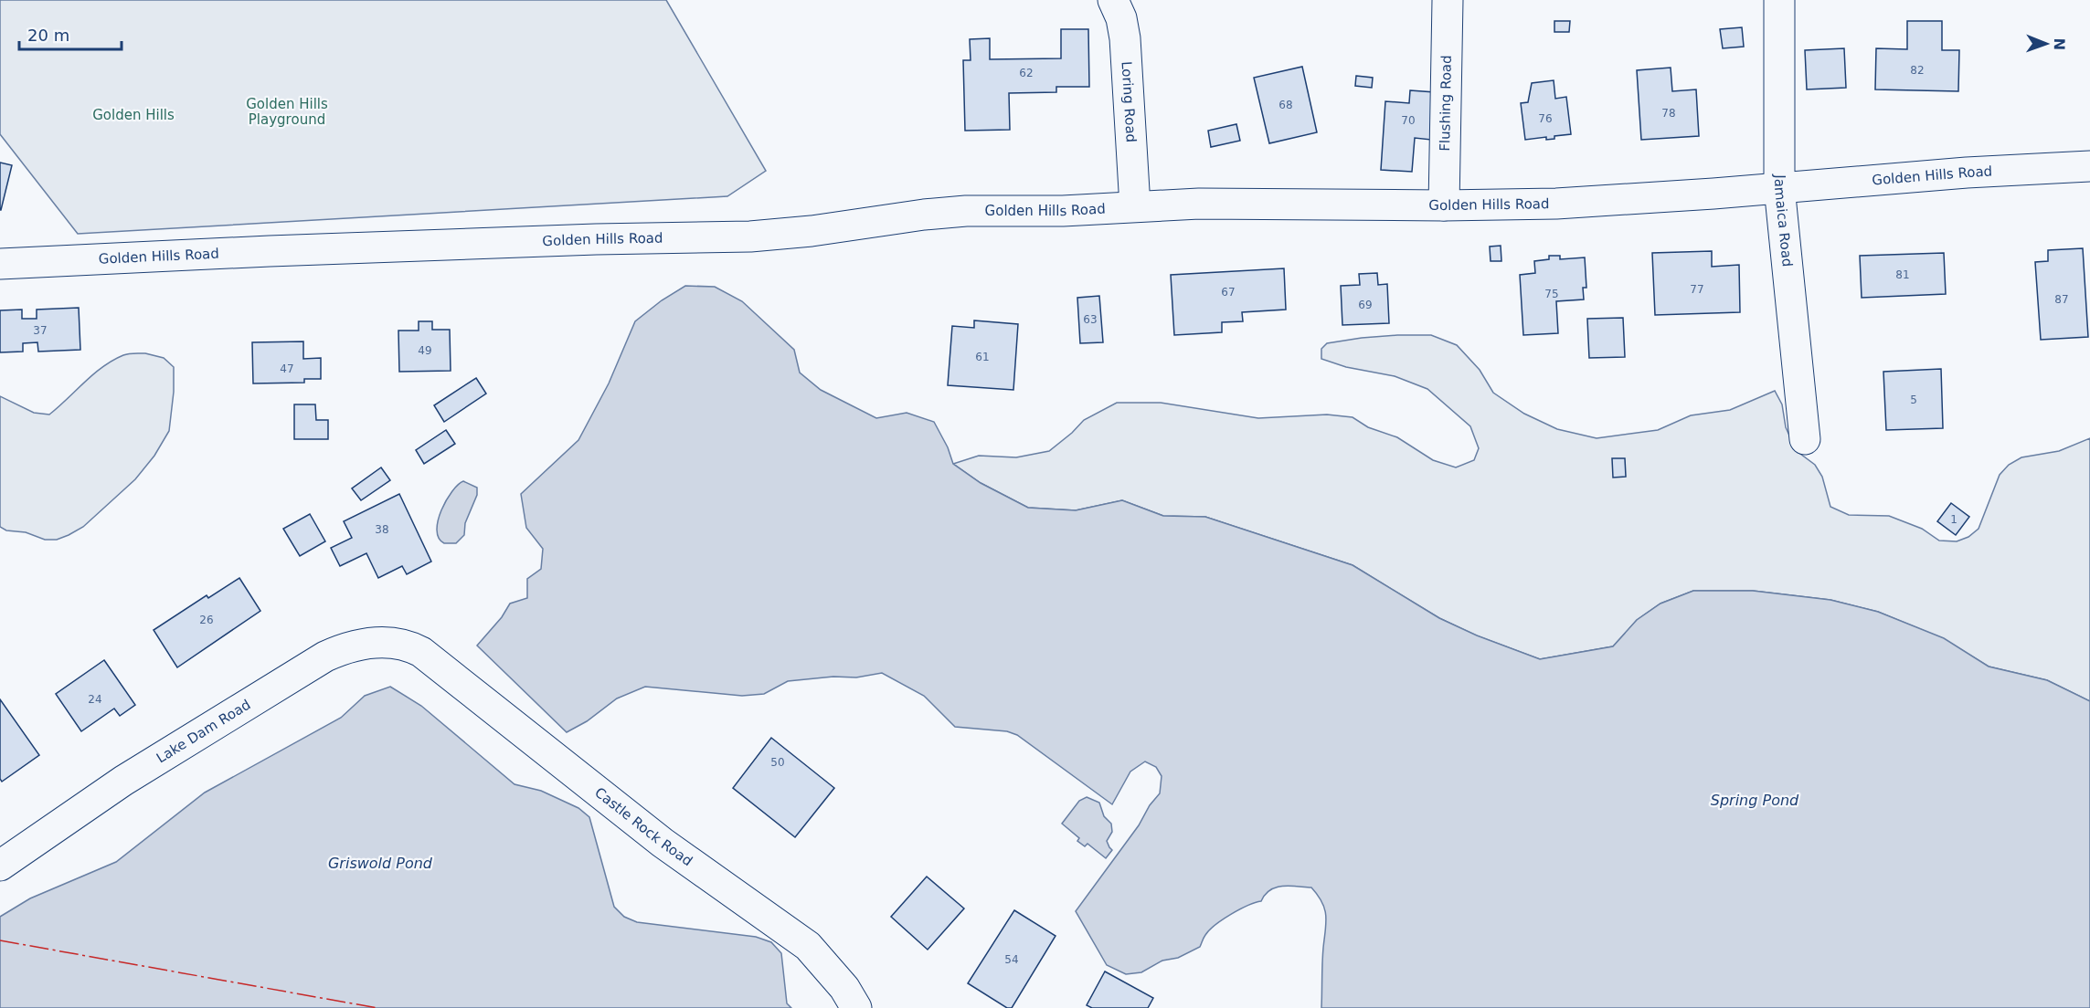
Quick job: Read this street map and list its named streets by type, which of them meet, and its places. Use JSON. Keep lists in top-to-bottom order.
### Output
{
  "streets": {
    "street": [
      "Loring Road",
      "Flushing Road",
      "Golden Hills Road",
      "Jamaica Road",
      "Lake Dam Road",
      "Castle Rock Road"
    ]
  },
  "crossings": [
    ["Loring Road", "Golden Hills Road"],
    ["Flushing Road", "Golden Hills Road"],
    ["Golden Hills Road", "Jamaica Road"],
    ["Lake Dam Road", "Castle Rock Road"]
  ],
  "water": ["Spring Pond", "Griswold Pond"],
  "parks": ["Golden Hills Playground", "Golden Hills"],
  "house_numbers": [
    "82",
    "62",
    "68",
    "78",
    "76",
    "70",
    "81",
    "77",
    "67",
    "75",
    "87",
    "69",
    "63",
    "37",
    "49",
    "61",
    "47",
    "5",
    "1",
    "38",
    "26",
    "24",
    "50",
    "54"
  ],
  "scale_bar": "20 m",
  "north": "right"
}
